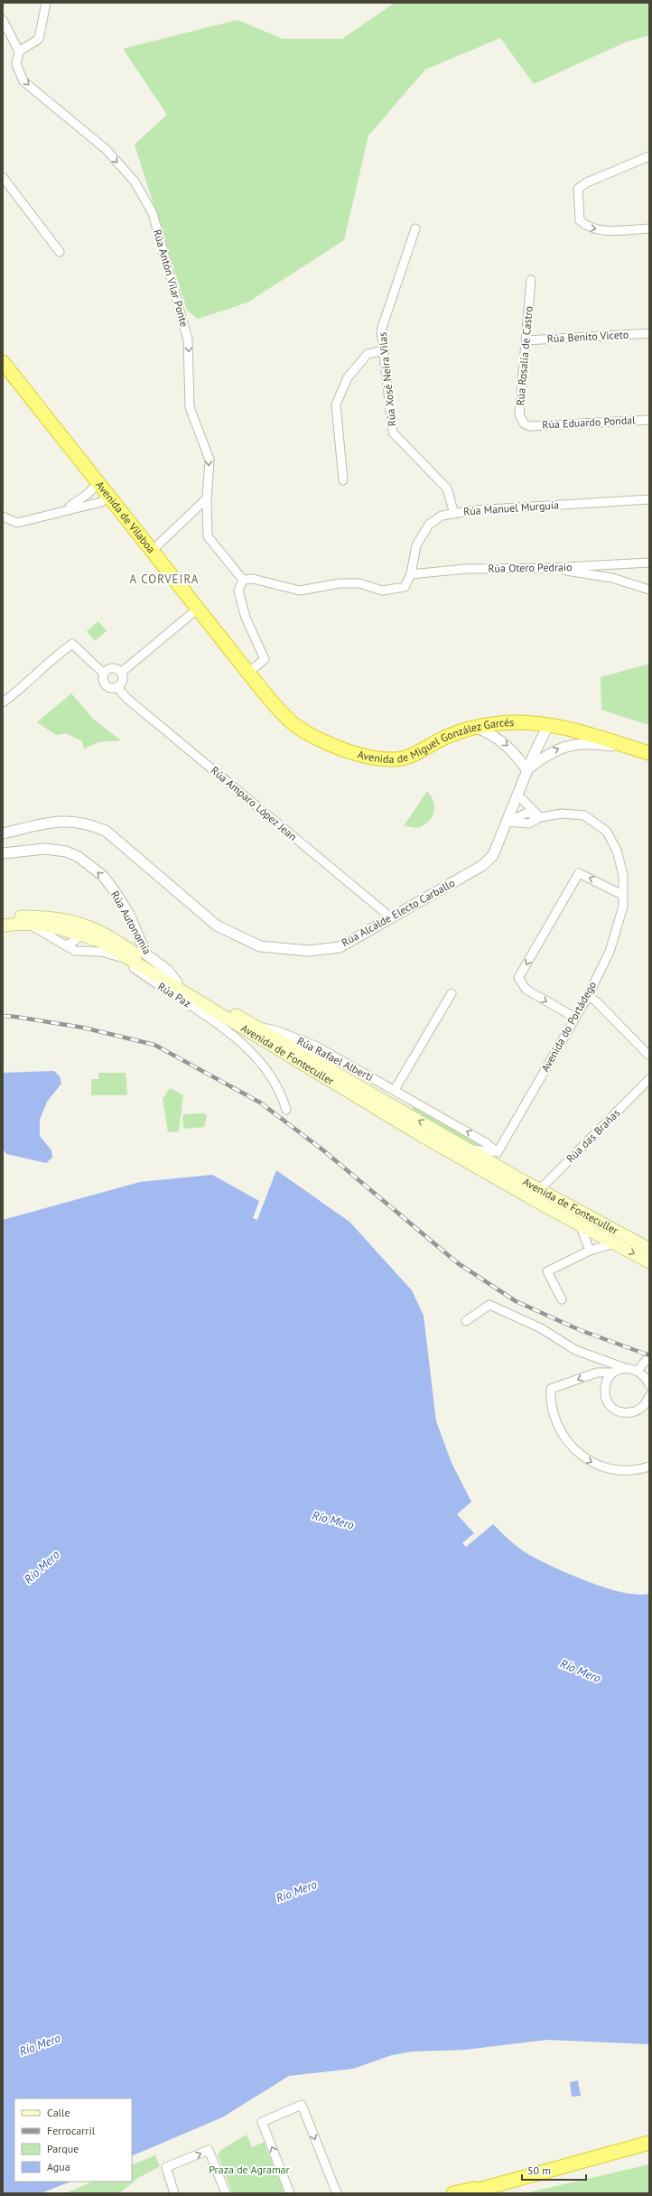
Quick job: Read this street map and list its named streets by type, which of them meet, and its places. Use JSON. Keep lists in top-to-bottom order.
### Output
{
  "streets": {
    "highway": ["Avenida de Vilaboa", "Avenida de Miguel González Garcés"],
    "main road": ["Avenida de Fonteculler"],
    "street": [
      "Rúa Antón Vilar Ponte",
      "Rúa Benito Viceto",
      "Rúa Rosalía de Castro",
      "Rúa Xosé Neira Vilas",
      "Rúa Eduardo Pondal",
      "Rúa Manuel Murguía",
      "Rúa Otero Pedraio",
      "Rúa Amparo López Jean",
      "Rúa Alcalde Electo Carballo",
      "Rúa Autonomía",
      "Rúa Paz",
      "Avenida do Portádego",
      "Rúa Rafael Alberti",
      "Rúa das Brañas"
    ]
  },
  "crossings": [
    ["Rúa Benito Viceto", "Rúa Rosalía de Castro"],
    ["Rúa Rosalía de Castro", "Rúa Eduardo Pondal"],
    ["Rúa Xosé Neira Vilas", "Rúa Manuel Murguía"],
    ["Rúa Manuel Murguía", "Rúa Otero Pedraio"],
    ["Avenida de Vilaboa", "Avenida de Miguel González Garcés"],
    ["Avenida de Miguel González Garcés", "Rúa Alcalde Electo Carballo"],
    ["Rúa Amparo López Jean", "Rúa Alcalde Electo Carballo"],
    ["Rúa Alcalde Electo Carballo", "Avenida do Portádego"],
    ["Rúa Autonomía", "Avenida de Fonteculler"],
    ["Rúa Paz", "Avenida de Fonteculler"],
    ["Avenida do Portádego", "Avenida de Fonteculler"],
    ["Avenida do Portádego", "Rúa Rafael Alberti"],
    ["Avenida de Fonteculler", "Rúa Rafael Alberti"],
    ["Avenida de Fonteculler", "Rúa das Brañas"]
  ],
  "one_way": ["Rúa Antón Vilar Ponte", "Rúa Autonomía"],
  "districts": ["A CORVEIRA"],
  "water": ["Río Mero"],
  "parks": ["Praza de Agramar"],
  "legend": [
    "Calle",
    "Ferrocarril",
    "Parque",
    "Agua"
  ],
  "scale_bar": "50 m"
}
